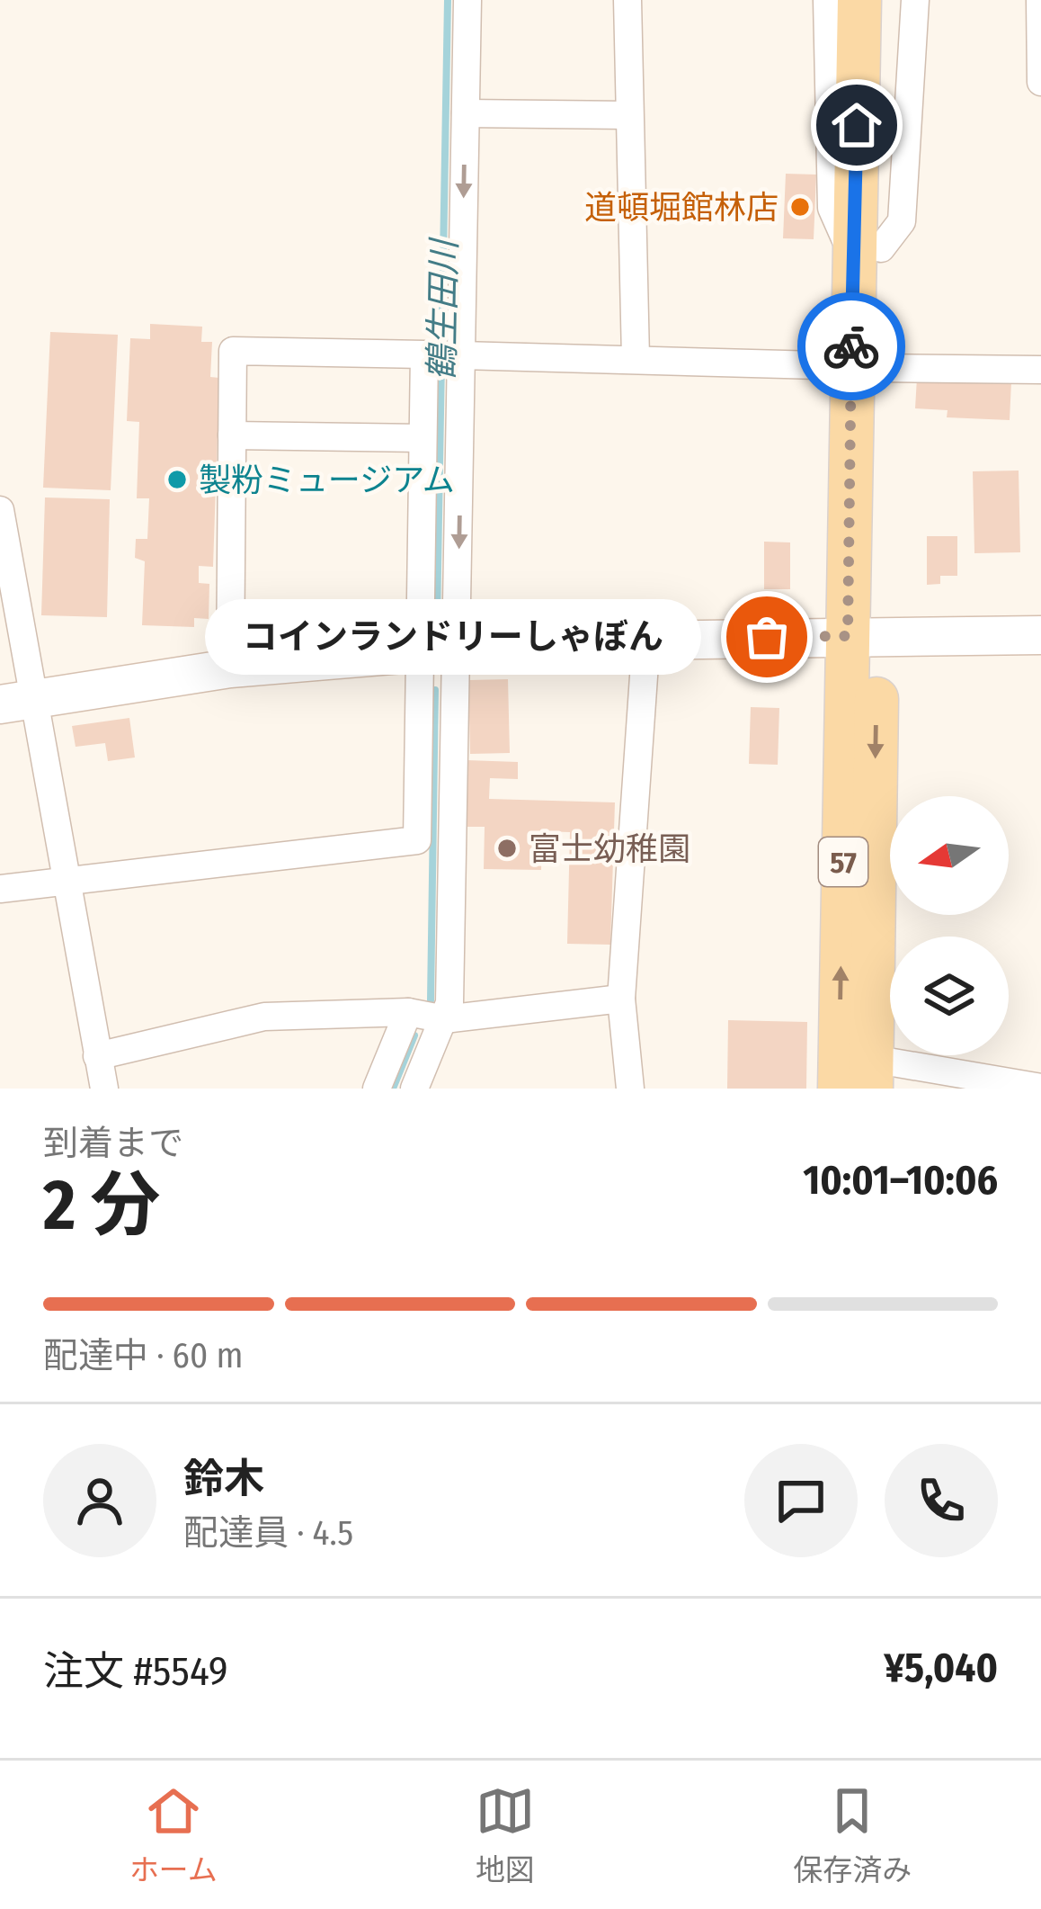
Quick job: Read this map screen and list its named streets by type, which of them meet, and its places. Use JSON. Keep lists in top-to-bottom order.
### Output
{
  "streets": {
    "main road": ["57"]
  },
  "water": ["鶴生田川"],
  "places": [
    "道頓堀館林店",
    "製粉ミュージアム",
    "コインランドリーしゃぼん",
    "富士幼稚園"
  ],
  "north": "left",
  "page": {
    "bubble": "コインランドリーしゃぼん",
    "heading": ["2 分", "到着まで", "10:01–10:06"],
    "panel": [
      "鈴木",
      "配達員 · 4.5",
      "注文 #5549",
      "¥5,040"
    ],
    "bar": "配達中 · 60 m",
    "tabs": ["ホーム", "地図", "保存済み"]
  }
}
